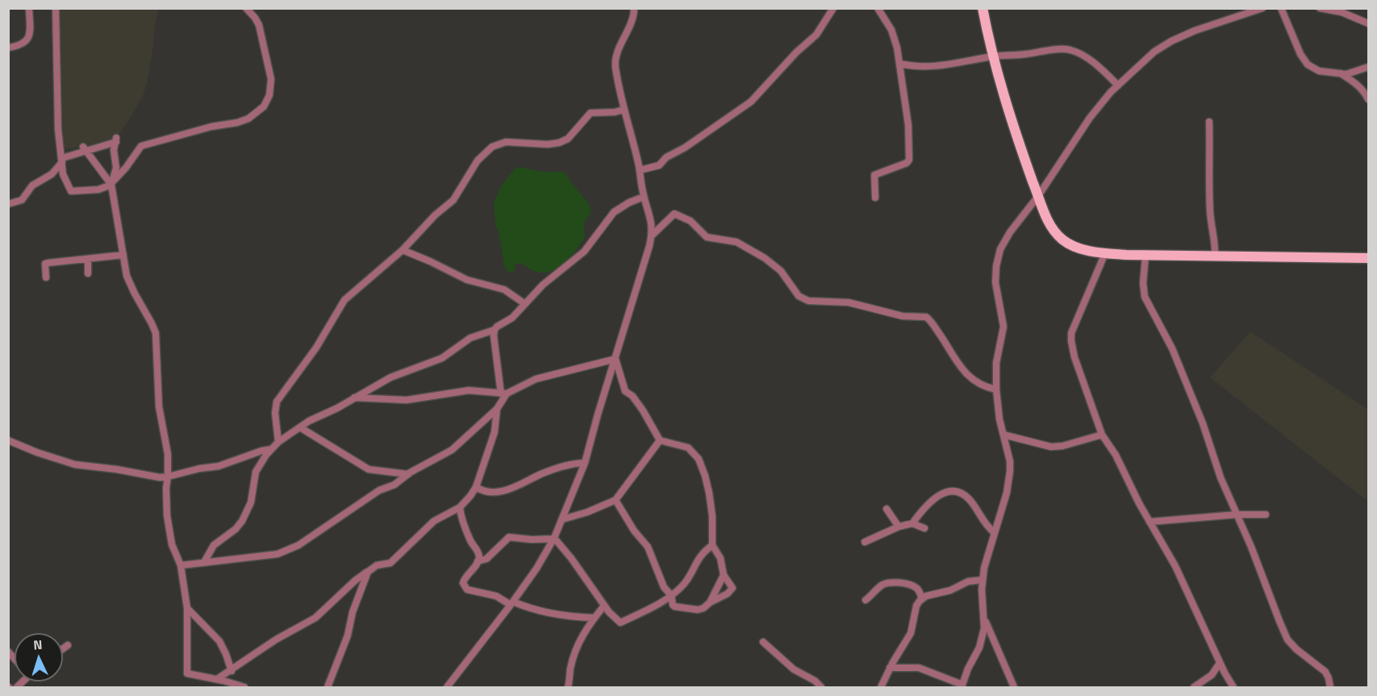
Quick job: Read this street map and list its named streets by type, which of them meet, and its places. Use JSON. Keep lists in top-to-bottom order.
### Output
{
  "north": "top"
}
